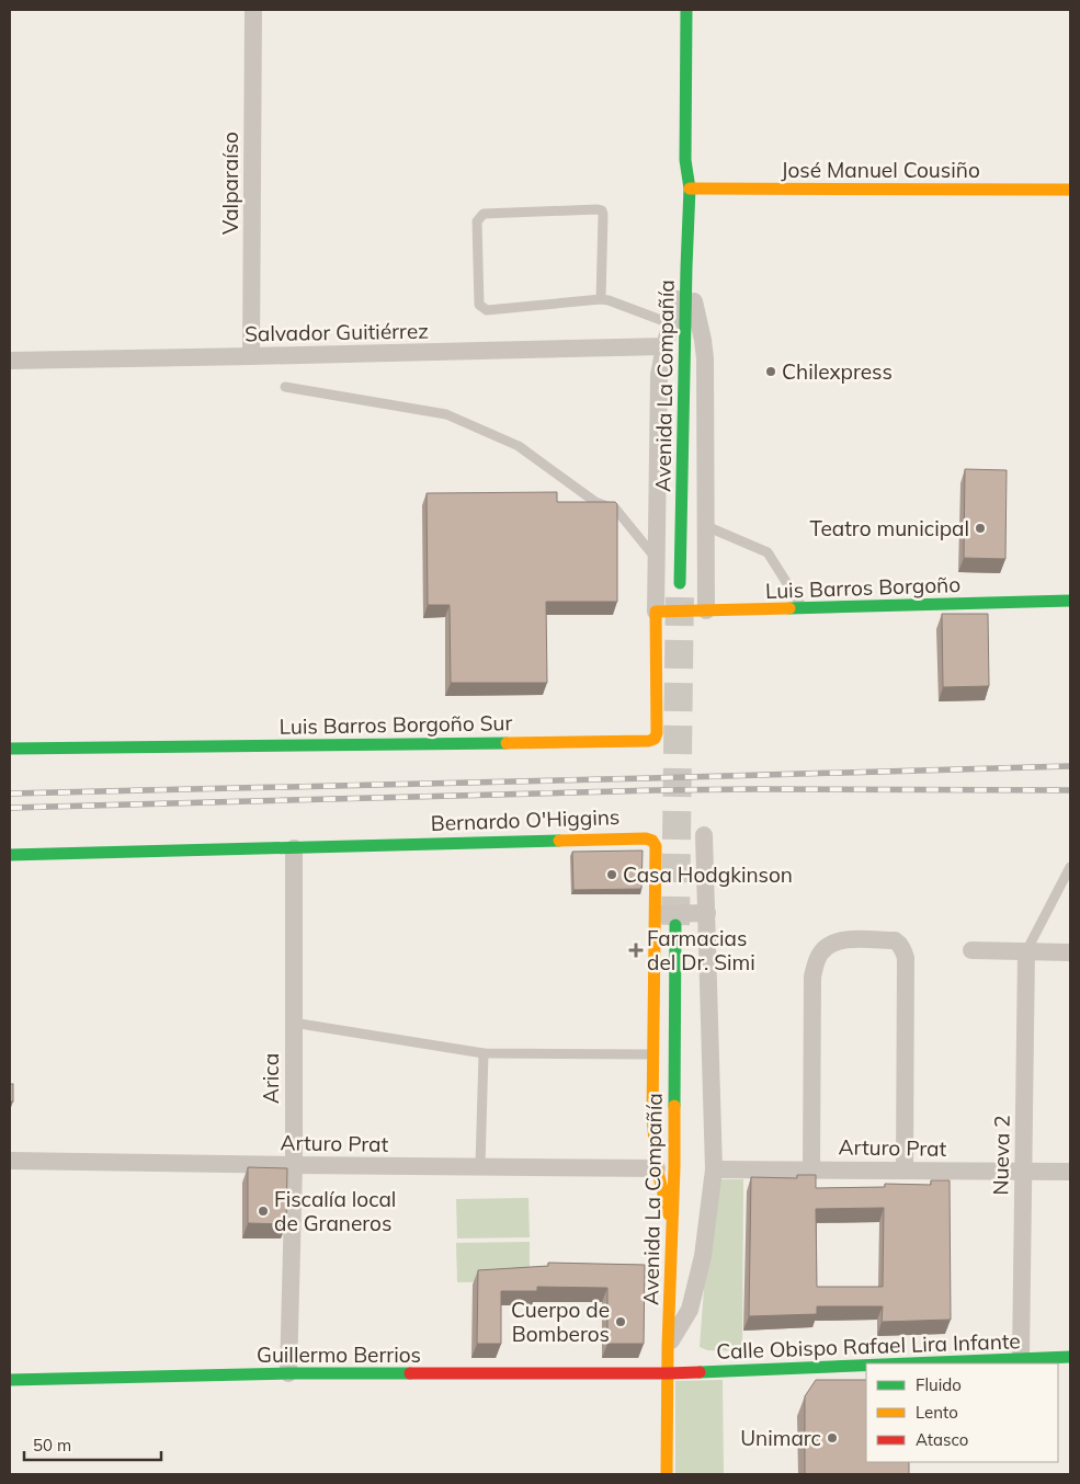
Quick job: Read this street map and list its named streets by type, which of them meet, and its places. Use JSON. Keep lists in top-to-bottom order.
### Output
{
  "streets": {
    "street": [
      "José Manuel Cousiño",
      "Valparaíso",
      "Salvador Guitiérrez",
      "Avenida La Compañía",
      "Luis Barros Borgoño",
      "Luis Barros Borgoño Sur",
      "Bernardo O'Higgins",
      "Arica",
      "Arturo Prat",
      "Nueva 2",
      "Calle Obispo Rafael Lira Infante",
      "Guillermo Berrios"
    ]
  },
  "crossings": [
    ["José Manuel Cousiño", "Avenida La Compañía"],
    ["Valparaíso", "Salvador Guitiérrez"],
    ["Avenida La Compañía", "Bernardo O'Higgins"],
    ["Avenida La Compañía", "Calle Obispo Rafael Lira Infante"],
    ["Avenida La Compañía", "Guillermo Berrios"],
    ["Luis Barros Borgoño", "Luis Barros Borgoño Sur"],
    ["Bernardo O'Higgins", "Arica"],
    ["Bernardo O'Higgins", "Arturo Prat"],
    ["Arica", "Arturo Prat"],
    ["Arica", "Guillermo Berrios"],
    ["Arturo Prat", "Nueva 2"],
    ["Nueva 2", "Calle Obispo Rafael Lira Infante"],
    ["Calle Obispo Rafael Lira Infante", "Guillermo Berrios"]
  ],
  "places": {
    "other": [
      "Chilexpress",
      "Teatro municipal",
      "Casa Hodgkinson",
      "Fiscalía local de Graneros",
      "Cuerpo de Bomberos",
      "Unimarc"
    ],
    "health": ["Farmacias del Dr. Simi"]
  },
  "legend": ["Fluido", "Lento", "Atasco"],
  "scale_bar": "50 m"
}
